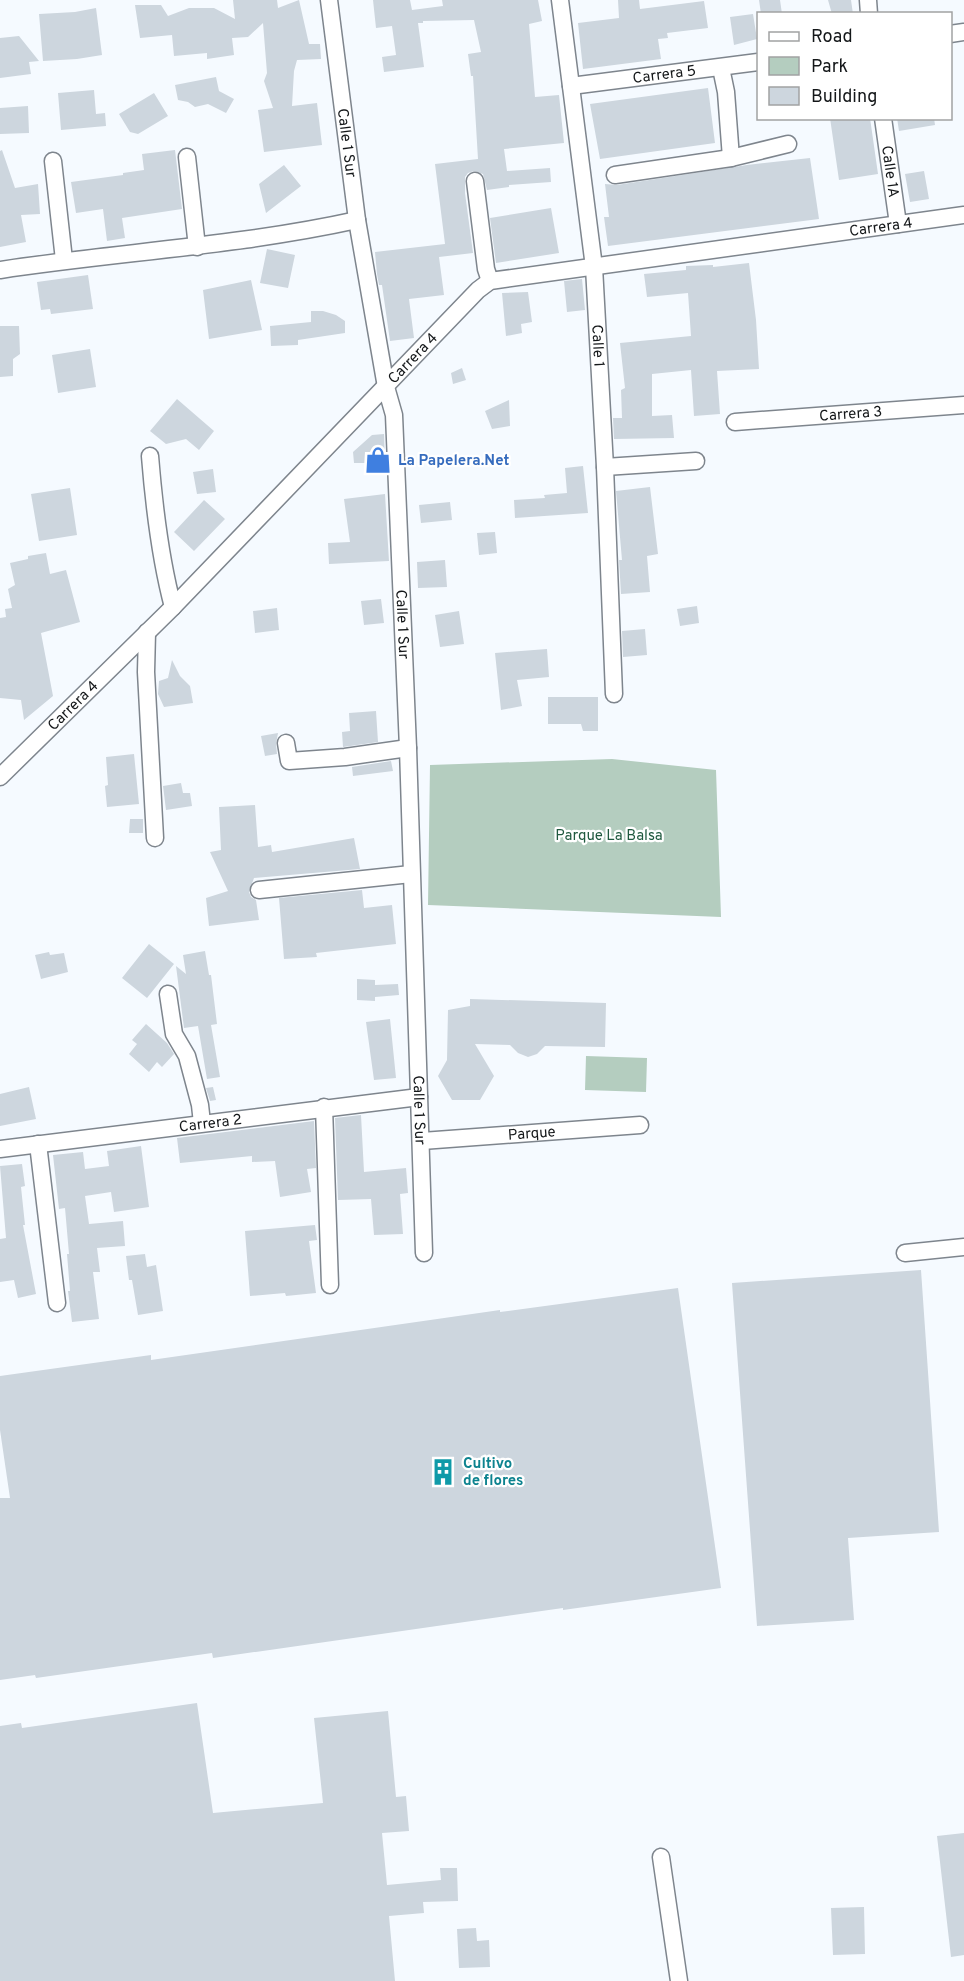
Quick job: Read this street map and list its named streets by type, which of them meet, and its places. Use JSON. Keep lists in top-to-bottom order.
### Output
{
  "streets": {
    "street": [
      "Carrera 5",
      "Calle 1 Sur",
      "Calle 1A",
      "Carrera 4",
      "Calle 1",
      "Carrera 3",
      "Carrera 2",
      "Parque"
    ]
  },
  "crossings": [
    ["Carrera 5", "Calle 1"],
    ["Calle 1 Sur", "Carrera 4"],
    ["Calle 1 Sur", "Carrera 2"],
    ["Calle 1 Sur", "Parque"],
    ["Calle 1A", "Carrera 4"],
    ["Carrera 4", "Calle 1"]
  ],
  "parks": ["Parque La Balsa"],
  "places": {
    "shop": ["La Papelera.Net"],
    "building": ["Cultivo de flores"]
  },
  "legend": ["Road", "Park", "Building"]
}
